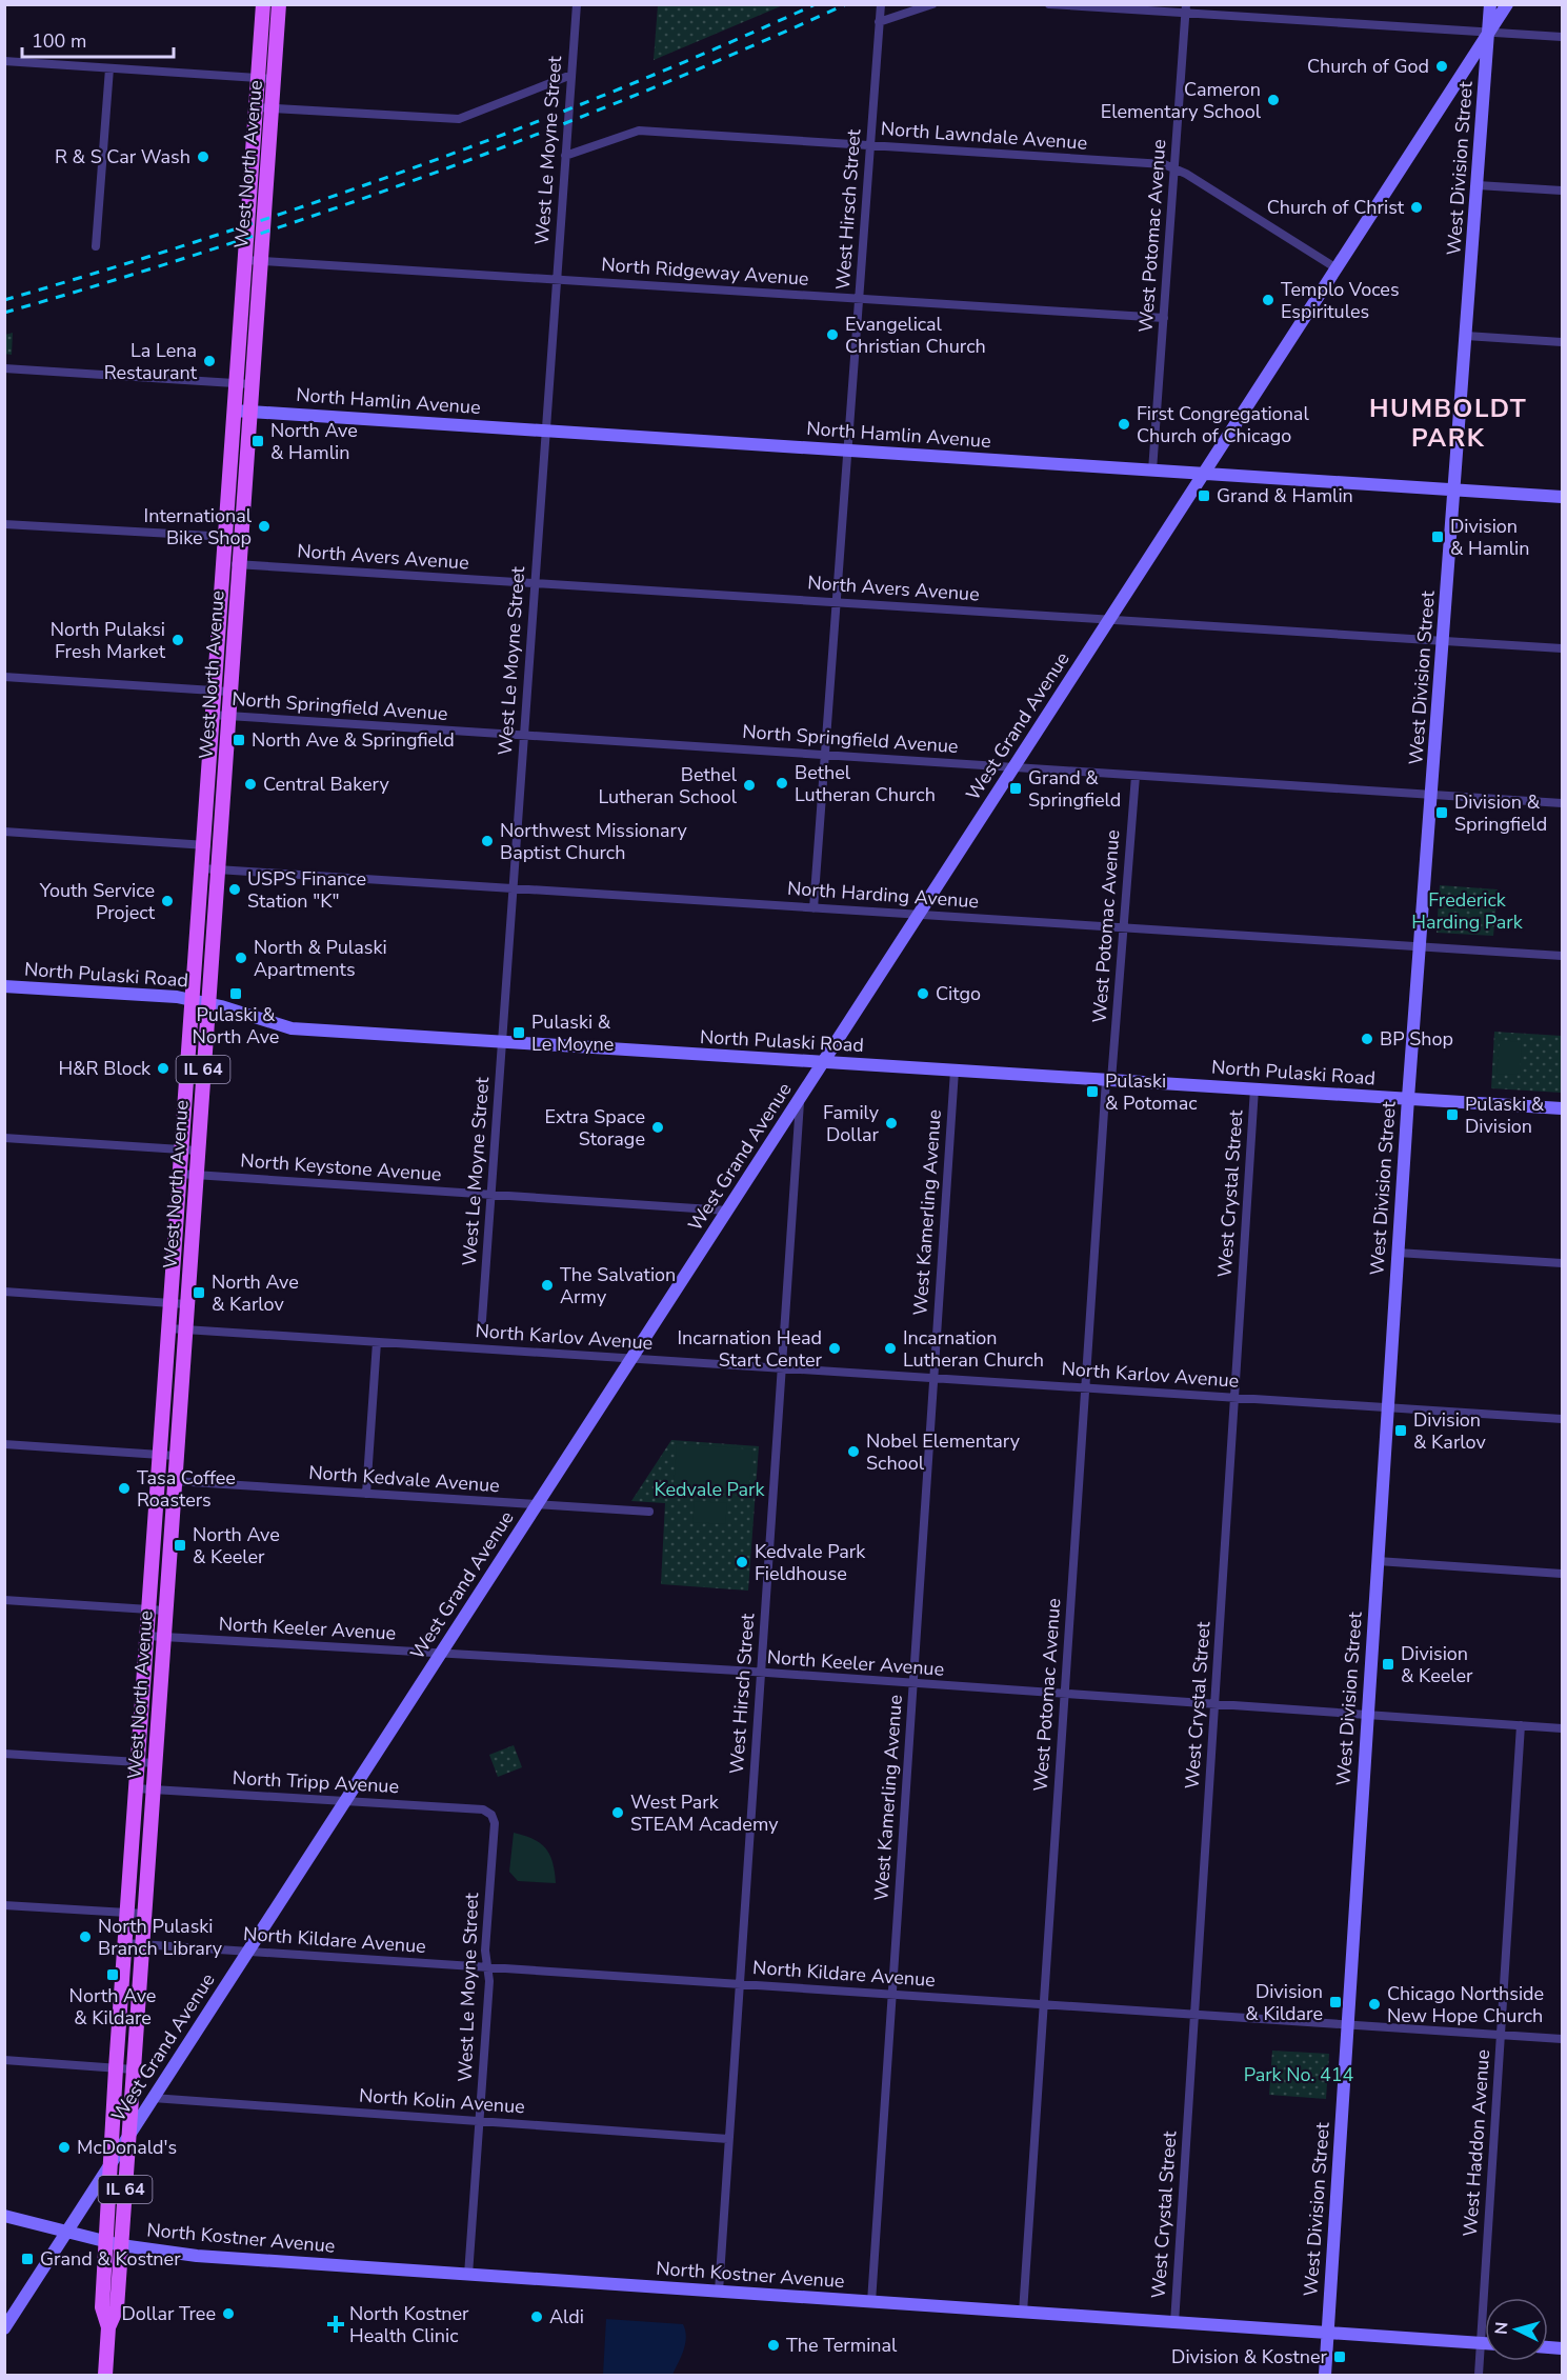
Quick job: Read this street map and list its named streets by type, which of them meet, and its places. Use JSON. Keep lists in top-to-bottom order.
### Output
{
  "streets": {
    "main road": [
      "West North Avenue",
      "West Division Street",
      "North Hamlin Avenue",
      "West Grand Avenue",
      "North Pulaski Road",
      "IL 64",
      "North Kostner Avenue"
    ],
    "street": [
      "North Lawndale Avenue",
      "West Le Moyne Street",
      "West Hirsch Street",
      "West Potomac Avenue",
      "North Ridgeway Avenue",
      "North Avers Avenue",
      "North Springfield Avenue",
      "North Harding Avenue",
      "North Keystone Avenue",
      "West Crystal Street",
      "West Kamerling Avenue",
      "North Karlov Avenue",
      "North Kedvale Avenue",
      "North Keeler Avenue",
      "North Tripp Avenue",
      "North Kildare Avenue",
      "North Kolin Avenue",
      "West Haddon Avenue"
    ]
  },
  "crossings": [
    ["North Lawndale Avenue", "West Le Moyne Street"],
    ["North Lawndale Avenue", "West Hirsch Street"],
    ["North Lawndale Avenue", "West Potomac Avenue"],
    ["North Lawndale Avenue", "West Grand Avenue"],
    ["West Le Moyne Street", "North Ridgeway Avenue"],
    ["West Le Moyne Street", "North Hamlin Avenue"],
    ["West Le Moyne Street", "North Avers Avenue"],
    ["West Le Moyne Street", "North Springfield Avenue"],
    ["West Le Moyne Street", "North Harding Avenue"],
    ["West Le Moyne Street", "North Pulaski Road"],
    ["West Le Moyne Street", "North Keystone Avenue"],
    ["West Le Moyne Street", "North Tripp Avenue"],
    ["West Le Moyne Street", "North Kildare Avenue"],
    ["West Le Moyne Street", "North Kolin Avenue"],
    ["West Le Moyne Street", "North Kostner Avenue"],
    ["West North Avenue", "North Ridgeway Avenue"],
    ["West North Avenue", "North Hamlin Avenue"],
    ["West North Avenue", "North Avers Avenue"],
    ["West North Avenue", "North Springfield Avenue"],
    ["West North Avenue", "West Grand Avenue"],
    ["West North Avenue", "North Harding Avenue"],
    ["West North Avenue", "North Pulaski Road"],
    ["West North Avenue", "North Keystone Avenue"],
    ["West North Avenue", "North Karlov Avenue"],
    ["West North Avenue", "North Kedvale Avenue"],
    ["West North Avenue", "North Keeler Avenue"],
    ["West North Avenue", "North Tripp Avenue"],
    ["West North Avenue", "North Kildare Avenue"],
    ["West North Avenue", "North Kostner Avenue"],
    ["West Division Street", "North Hamlin Avenue"],
    ["West Division Street", "North Avers Avenue"],
    ["West Division Street", "North Springfield Avenue"],
    ["West Division Street", "West Grand Avenue"],
    ["West Division Street", "North Harding Avenue"],
    ["West Division Street", "North Pulaski Road"],
    ["West Division Street", "North Karlov Avenue"],
    ["West Division Street", "North Keeler Avenue"],
    ["West Division Street", "North Kildare Avenue"],
    ["West Division Street", "North Kostner Avenue"],
    ["West Hirsch Street", "North Ridgeway Avenue"],
    ["West Hirsch Street", "North Hamlin Avenue"],
    ["West Hirsch Street", "North Avers Avenue"],
    ["West Hirsch Street", "North Springfield Avenue"],
    ["West Hirsch Street", "West Grand Avenue"],
    ["West Hirsch Street", "North Harding Avenue"],
    ["West Hirsch Street", "North Karlov Avenue"],
    ["West Hirsch Street", "North Keeler Avenue"],
    ["West Hirsch Street", "North Kildare Avenue"],
    ["West Hirsch Street", "North Kolin Avenue"],
    ["West Hirsch Street", "North Kostner Avenue"],
    ["West Potomac Avenue", "North Ridgeway Avenue"],
    ["West Potomac Avenue", "North Hamlin Avenue"],
    ["West Potomac Avenue", "North Springfield Avenue"],
    ["West Potomac Avenue", "North Harding Avenue"],
    ["West Potomac Avenue", "North Pulaski Road"],
    ["West Potomac Avenue", "North Karlov Avenue"],
    ["West Potomac Avenue", "North Keeler Avenue"],
    ["West Potomac Avenue", "North Kildare Avenue"],
    ["West Potomac Avenue", "North Kostner Avenue"],
    ["North Hamlin Avenue", "West Grand Avenue"],
    ["North Avers Avenue", "West Grand Avenue"],
    ["North Springfield Avenue", "West Grand Avenue"],
    ["West Grand Avenue", "North Harding Avenue"],
    ["West Grand Avenue", "North Pulaski Road"],
    ["West Grand Avenue", "North Keystone Avenue"],
    ["West Grand Avenue", "North Karlov Avenue"],
    ["West Grand Avenue", "North Kedvale Avenue"],
    ["West Grand Avenue", "North Keeler Avenue"],
    ["West Grand Avenue", "North Tripp Avenue"],
    ["West Grand Avenue", "North Kildare Avenue"],
    ["West Grand Avenue", "North Kolin Avenue"],
    ["West Grand Avenue", "North Kostner Avenue"],
    ["North Pulaski Road", "West Crystal Street"],
    ["North Pulaski Road", "West Kamerling Avenue"],
    ["West Crystal Street", "North Karlov Avenue"],
    ["West Crystal Street", "North Keeler Avenue"],
    ["West Crystal Street", "North Kildare Avenue"],
    ["West Crystal Street", "North Kostner Avenue"],
    ["West Kamerling Avenue", "North Karlov Avenue"],
    ["West Kamerling Avenue", "North Keeler Avenue"],
    ["West Kamerling Avenue", "North Kildare Avenue"],
    ["West Kamerling Avenue", "North Kostner Avenue"],
    ["North Keeler Avenue", "West Haddon Avenue"],
    ["North Kildare Avenue", "West Haddon Avenue"],
    ["West Haddon Avenue", "North Kostner Avenue"]
  ],
  "districts": ["HUMBOLDT PARK"],
  "parks": ["Frederick Harding Park", "Kedvale Park", "Park No. 414"],
  "places": {
    "other": [
      "Church of God",
      "Cameron Elementary School",
      "R & S Car Wash",
      "Church of Christ",
      "Templo Voces Espiritules",
      "Evangelical Christian Church",
      "La Lena Restaurant",
      "First Congregational Church of Chicago",
      "International Bike Shop",
      "North Pulaksi Fresh Market",
      "Bethel Lutheran Church",
      "Central Bakery",
      "Bethel Lutheran School",
      "Northwest Missionary Baptist Church",
      "USPS Finance Station \"K\"",
      "Youth Service Project",
      "North & Pulaski Apartments",
      "Citgo",
      "BP Shop",
      "H&R Block",
      "Family Dollar",
      "Extra Space Storage",
      "The Salvation Army",
      "Incarnation Head Start Center",
      "Incarnation Lutheran Church",
      "Nobel Elementary School",
      "Tasa Coffee Roasters",
      "Kedvale Park Fieldhouse",
      "West Park STEAM Academy",
      "North Pulaski Branch Library",
      "Chicago Northside New Hope Church",
      "McDonald's",
      "Dollar Tree",
      "Aldi",
      "The Terminal"
    ],
    "transit": [
      "North Ave & Hamlin",
      "Grand & Hamlin",
      "Division & Hamlin",
      "North Ave & Springfield",
      "Grand & Springfield",
      "Division & Springfield",
      "Pulaski & North Ave",
      "Pulaski & Le Moyne",
      "Pulaski & Potomac",
      "Pulaski & Division",
      "North Ave & Karlov",
      "Division & Karlov",
      "North Ave & Keeler",
      "Division & Keeler",
      "North Ave & Kildare",
      "Division & Kildare",
      "Grand & Kostner",
      "Division & Kostner"
    ],
    "health": ["North Kostner Health Clinic"]
  },
  "scale_bar": "100 m",
  "north": "left"
}
